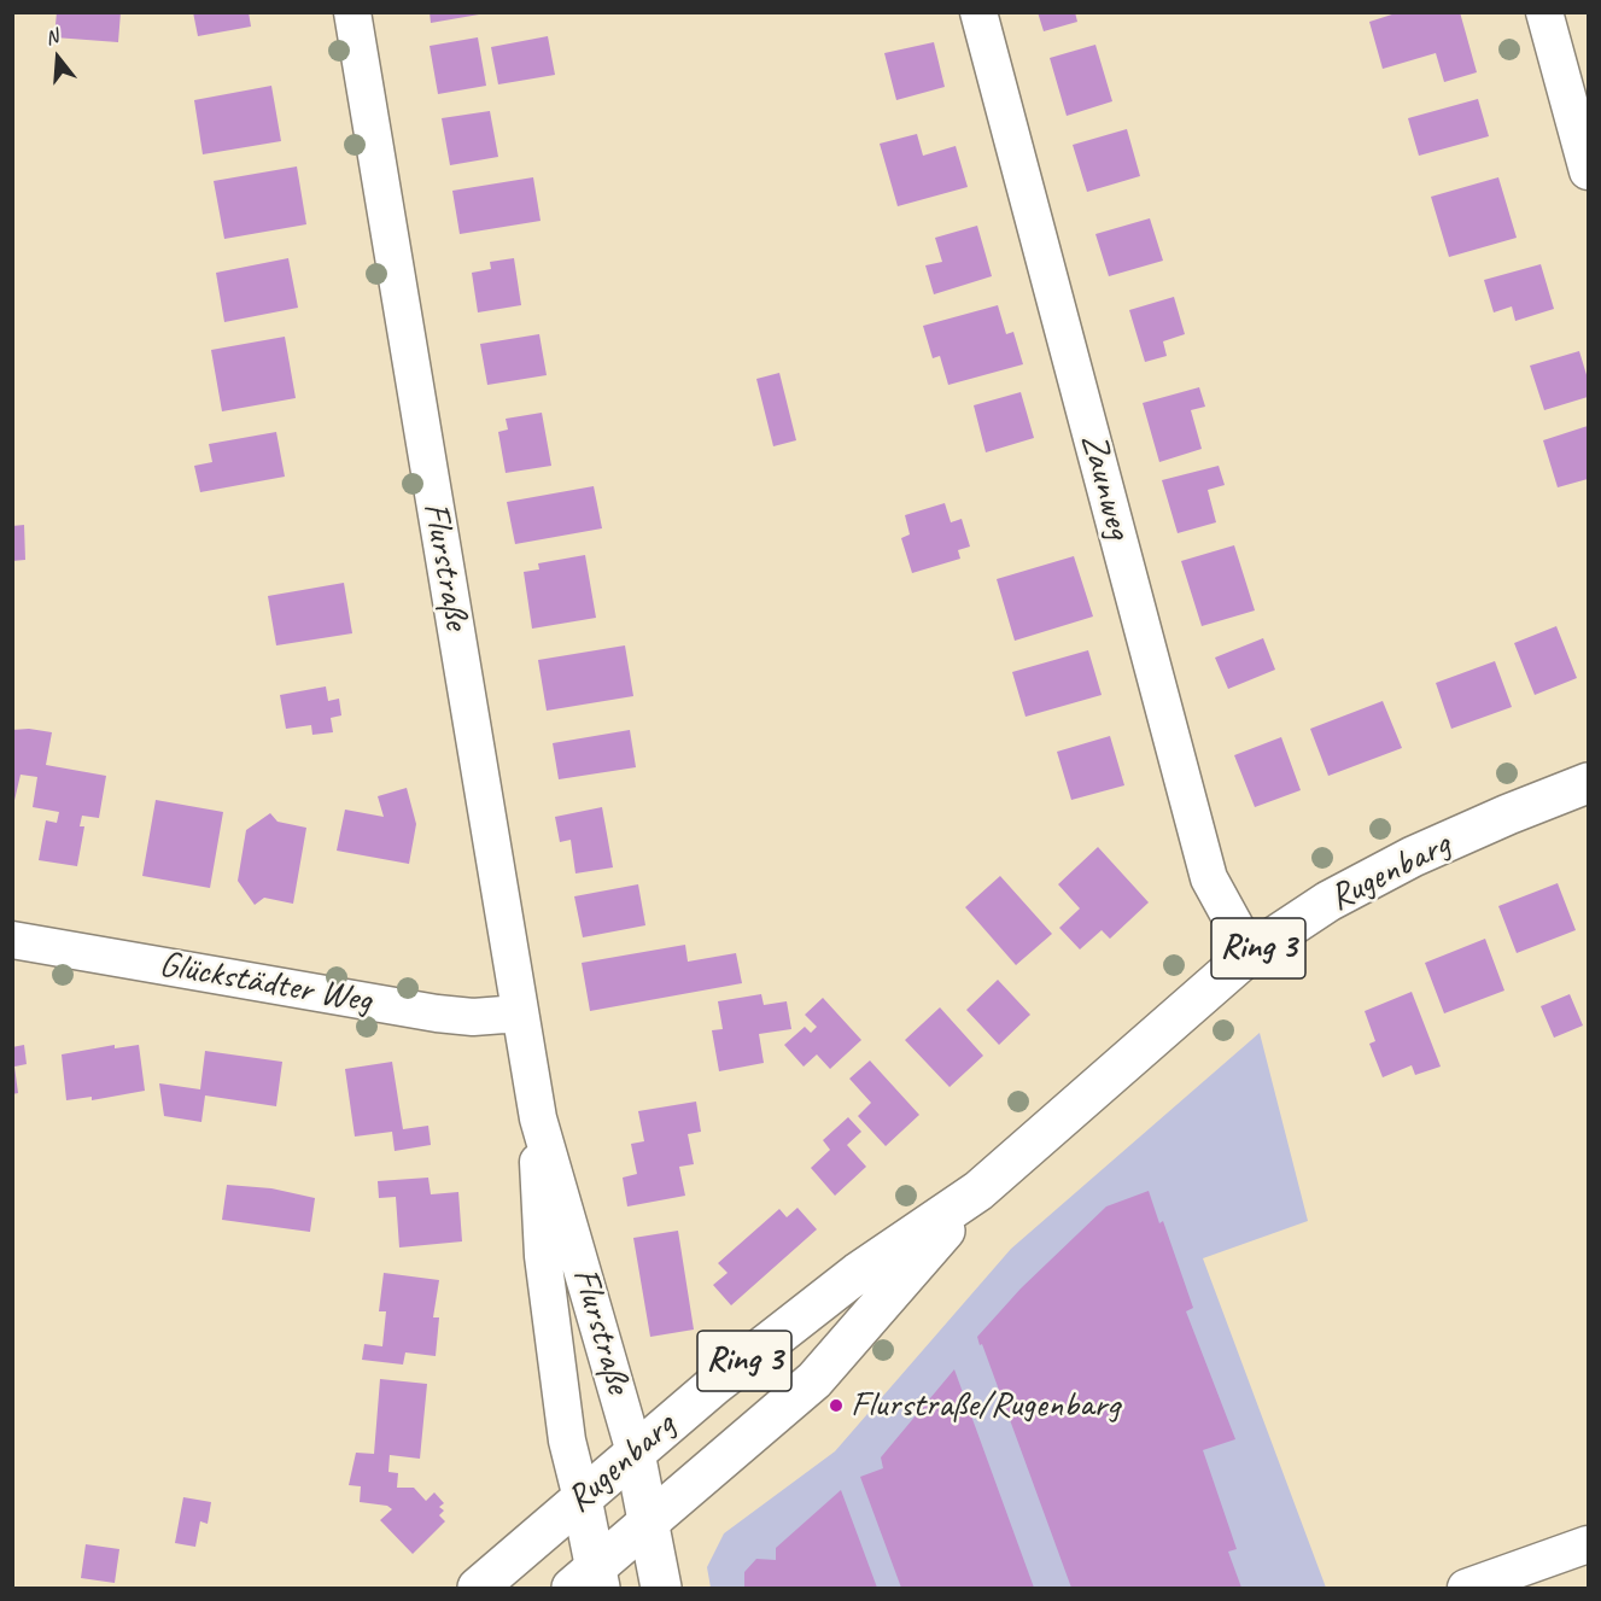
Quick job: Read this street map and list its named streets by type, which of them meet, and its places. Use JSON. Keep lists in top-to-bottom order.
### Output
{
  "streets": {
    "main road": ["Flurstraße", "Rugenbarg", "Ring 3"],
    "street": ["Zaunweg", "Glückstädter Weg"]
  },
  "crossings": [
    ["Zaunweg", "Rugenbarg"],
    ["Flurstraße", "Rugenbarg"],
    ["Flurstraße", "Glückstädter Weg"]
  ],
  "places": ["Flurstraße/Rugenbarg"],
  "north": "top"
}
